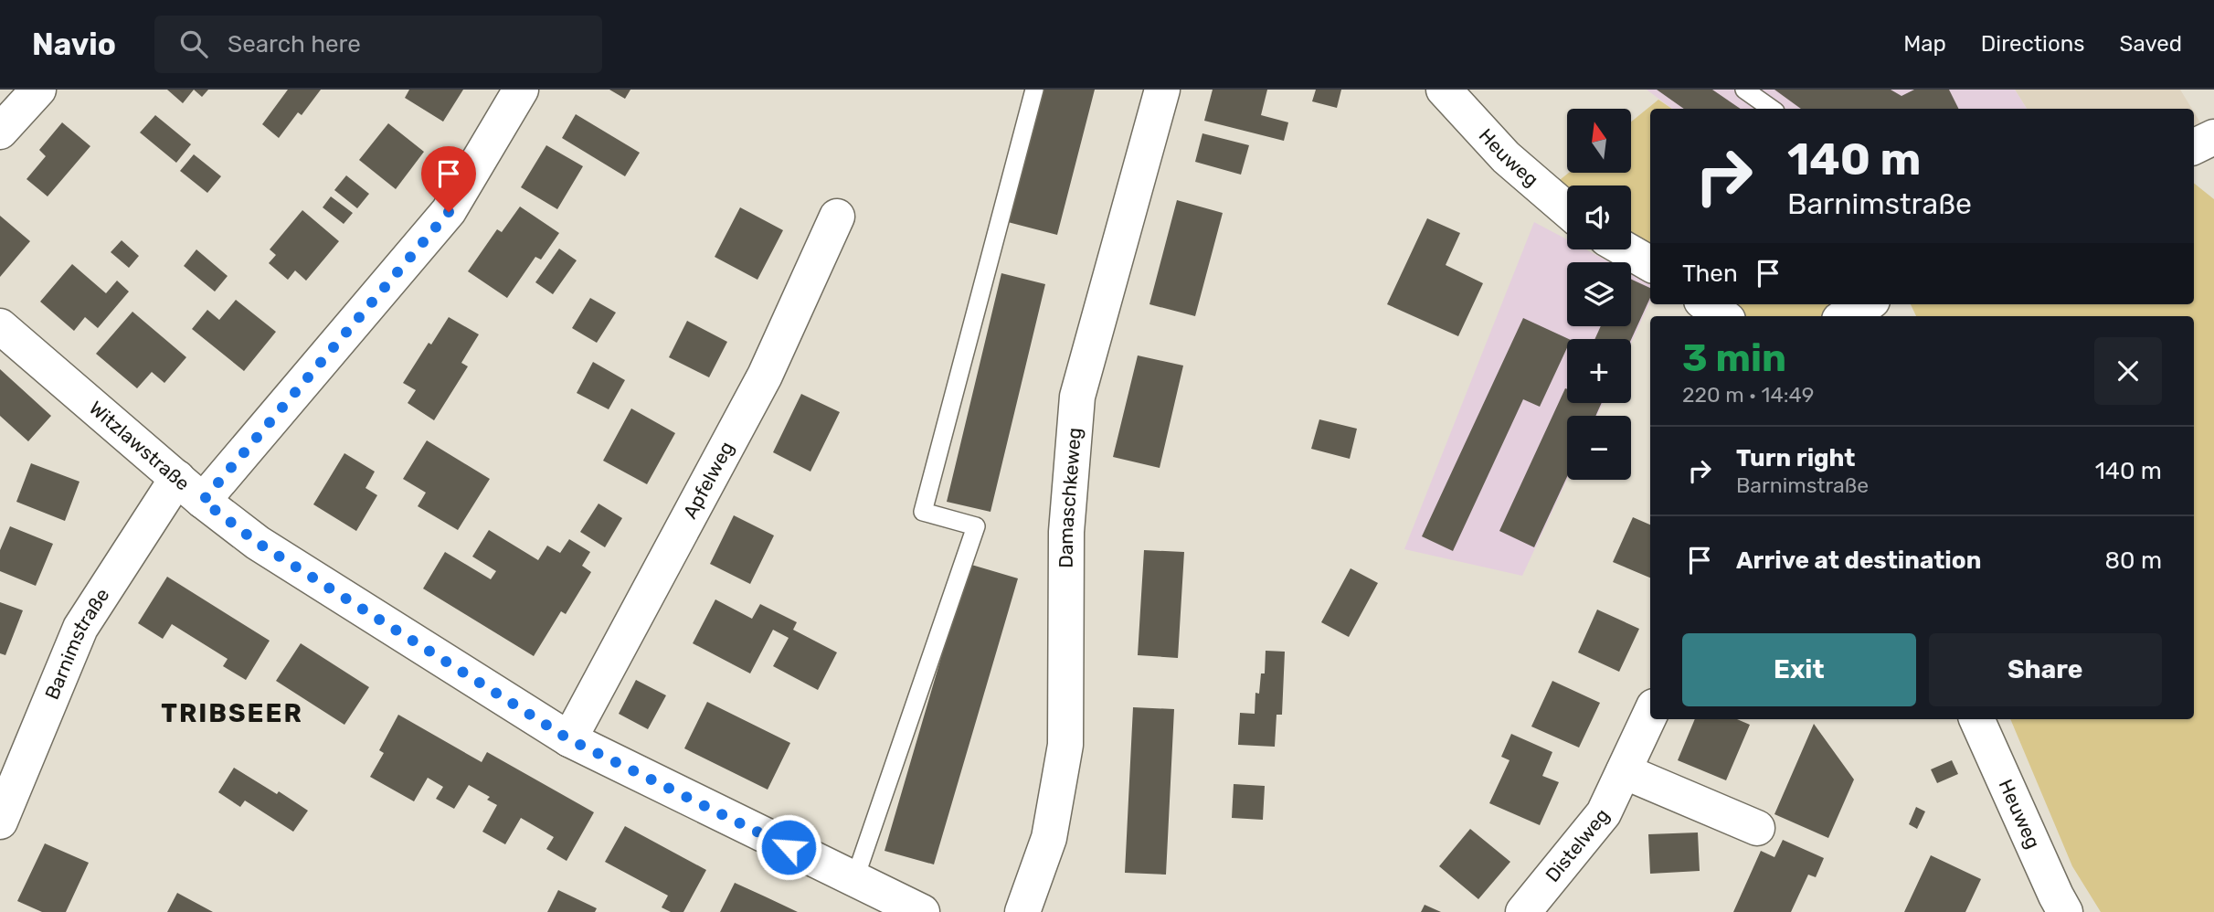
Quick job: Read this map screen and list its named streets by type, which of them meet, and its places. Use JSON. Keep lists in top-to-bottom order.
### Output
{
  "streets": {
    "street": [
      "Heuweg",
      "Witzlawstraße",
      "Apfelweg",
      "Damaschkeweg",
      "Barnimstraße",
      "Distelweg"
    ]
  },
  "crossings": [
    ["Witzlawstraße", "Apfelweg"],
    ["Witzlawstraße", "Barnimstraße"]
  ],
  "districts": ["TRIBSEER"],
  "north": "top",
  "page": {
    "header": "Navio",
    "search": "Search here",
    "nav": ["Map", "Directions", "Saved"],
    "map_buttons": ["+", "−"],
    "turn": ["140 m", "Barnimstraße"],
    "then": "Then",
    "heading": ["3 min", "220 m · 14:49"],
    "list": [
      {
        "name": "Turn right",
        "note": "Barnimstraße",
        "value": "140 m"
      },
      {
        "name": "Arrive at destination",
        "value": "80 m"
      }
    ],
    "buttons": ["Exit", "Share"]
  }
}
